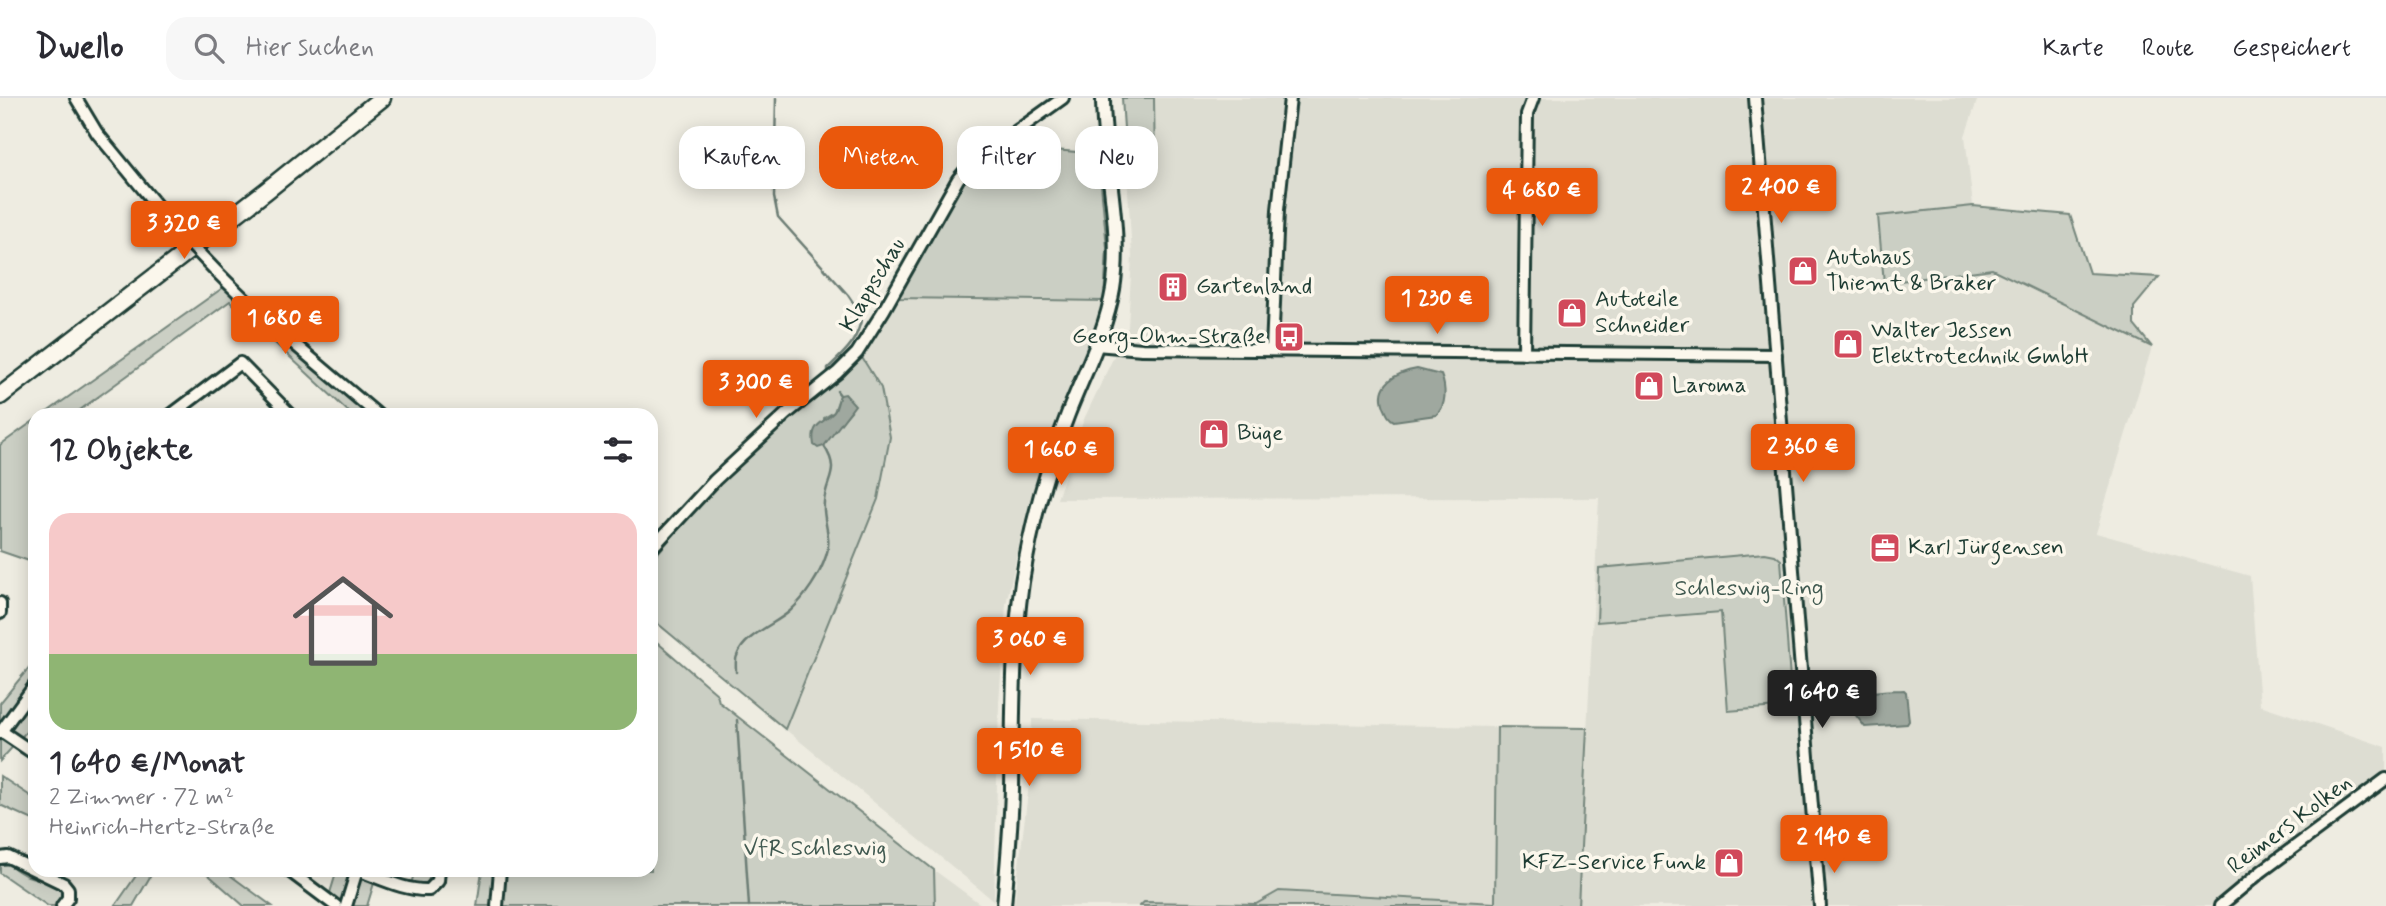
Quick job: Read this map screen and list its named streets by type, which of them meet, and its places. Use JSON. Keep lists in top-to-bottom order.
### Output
{
  "streets": {
    "street": ["Klappschau", "Reimers Kolken"]
  },
  "parks": ["Schleswig-Ring", "VfR Schleswig"],
  "places": {
    "shop": [
      "Autohaus Thiemt & Braker",
      "Autoteile Schneider",
      "Walter Jessen Elektrotechnik GmbH",
      "Laroma",
      "Büge",
      "KFZ-Service Funk"
    ],
    "building": ["Gartenland"],
    "bus stop": ["Georg-Ohm-Straße"],
    "office": ["Karl Jürgensen"]
  },
  "page": {
    "header": "Dwello",
    "search": "Hier suchen",
    "nav": ["Karte", "Route", "Gespeichert"],
    "chip": [
      "Kaufen",
      "Mieten",
      "Filter",
      "Neu"
    ],
    "price": [
      "2 400 €",
      "4 680 €",
      "3 320 €",
      "1 230 €",
      "1 680 €",
      "3 300 €",
      "2 360 €",
      "1 660 €",
      "3 060 €",
      "1 640 €",
      "1 510 €",
      "2 140 €"
    ],
    "heading": "12 Objekte",
    "list": [
      {
        "name": "1 640 €/Monat",
        "note": "2 Zimmer · 72 m² · Heinrich-Hertz-Straße"
      }
    ]
  }
}
